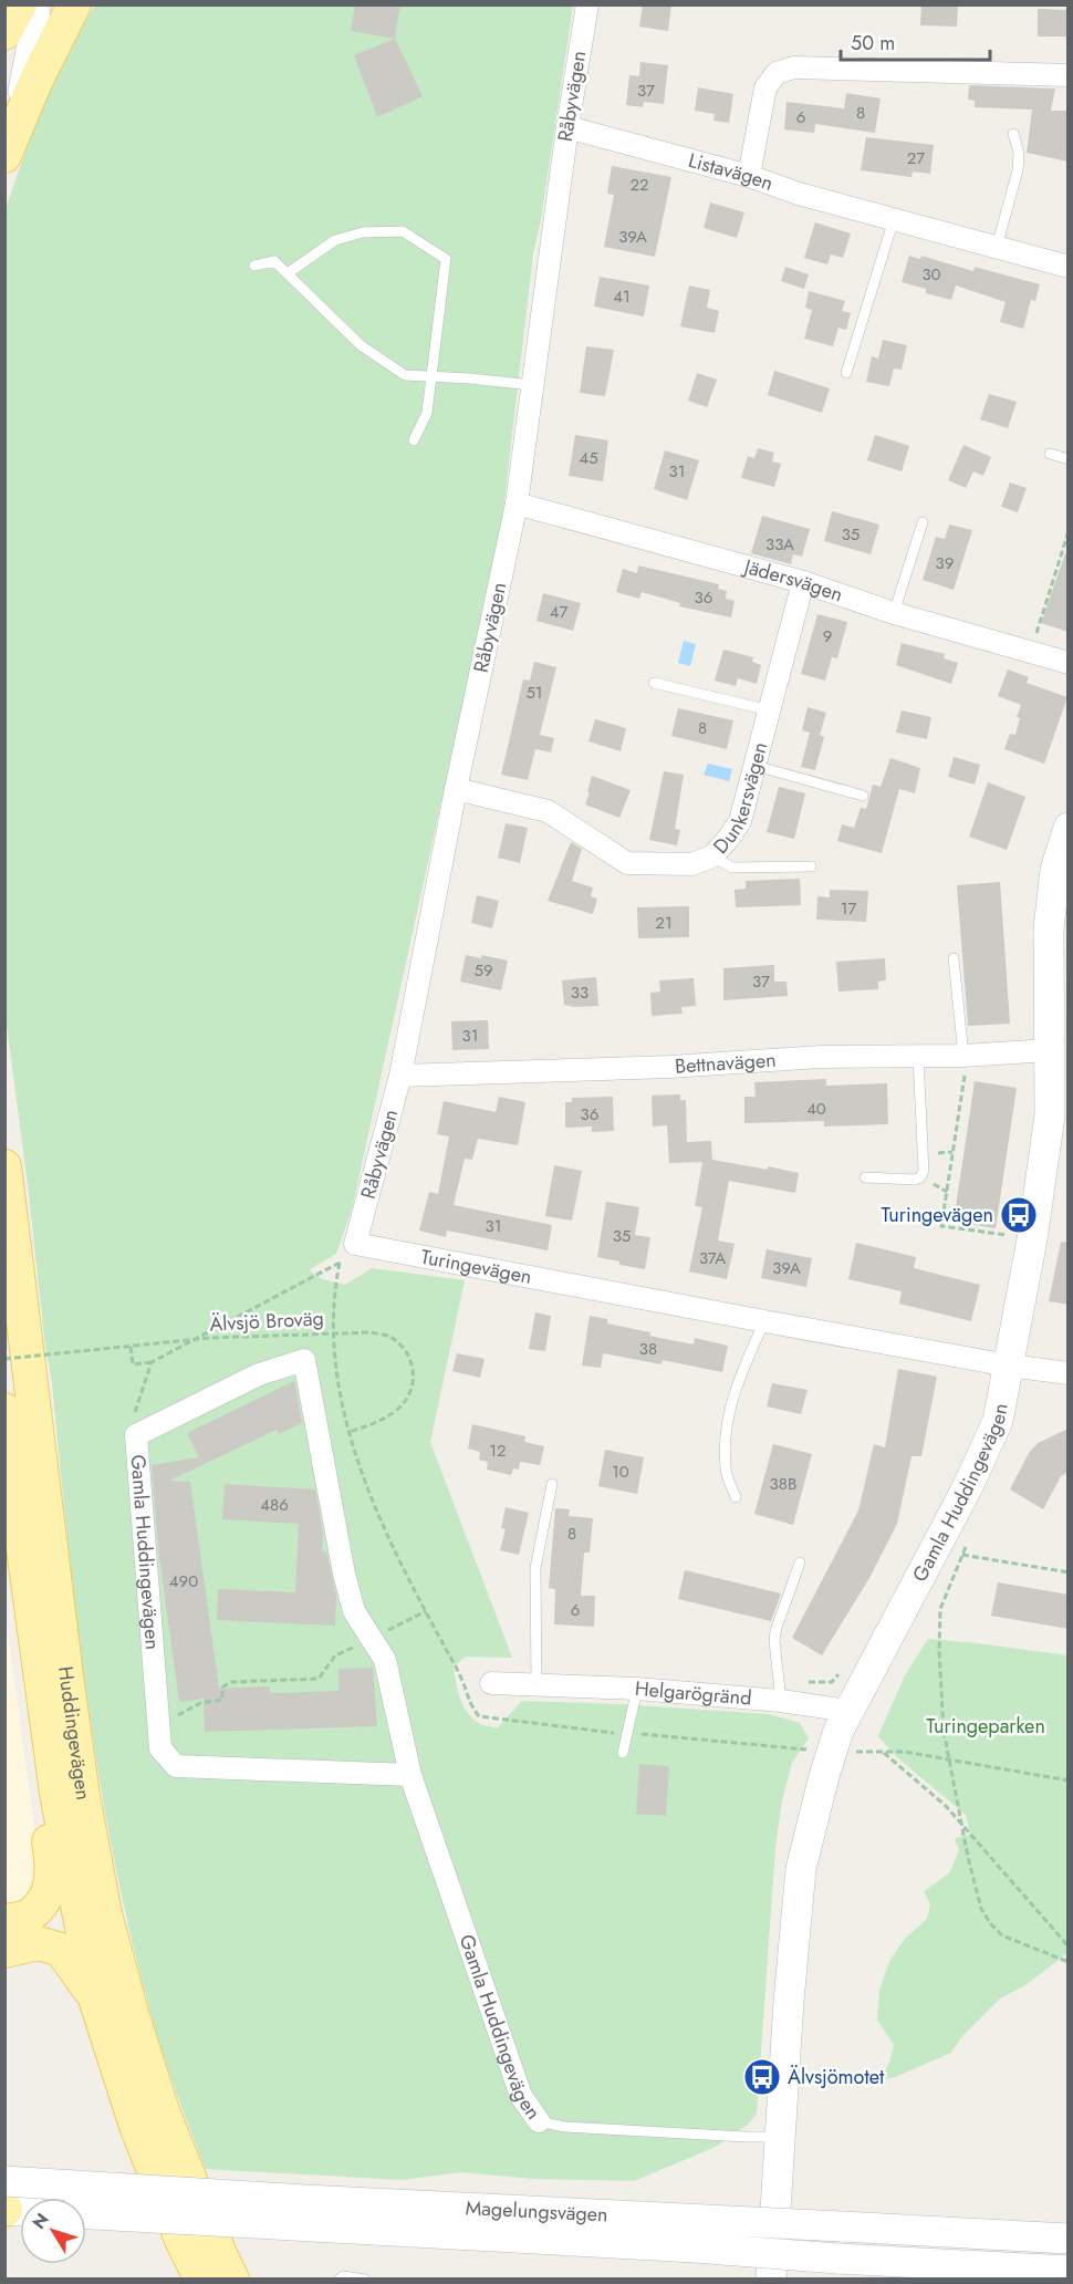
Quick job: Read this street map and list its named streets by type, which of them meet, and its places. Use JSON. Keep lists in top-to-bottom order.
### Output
{
  "streets": {
    "main road": ["Gamla Huddingevägen", "Huddingevägen", "Magelungsvägen"],
    "street": [
      "Råbyvägen",
      "Listavägen",
      "Jädersvägen",
      "Dunkersvägen",
      "Bettnavägen",
      "Turingevägen",
      "Helgarögränd"
    ],
    "path": ["Älvsjö Broväg"]
  },
  "crossings": [
    ["Råbyvägen", "Listavägen"],
    ["Råbyvägen", "Jädersvägen"],
    ["Råbyvägen", "Dunkersvägen"],
    ["Råbyvägen", "Bettnavägen"],
    ["Råbyvägen", "Turingevägen"],
    ["Jädersvägen", "Dunkersvägen"],
    ["Bettnavägen", "Gamla Huddingevägen"],
    ["Turingevägen", "Gamla Huddingevägen"],
    ["Gamla Huddingevägen", "Helgarögränd"]
  ],
  "parks": ["Turingeparken"],
  "places": {
    "bus stop": ["Turingevägen", "Älvsjömotet"]
  },
  "house_numbers": [
    "37",
    "8",
    "6",
    "27",
    "22",
    "39A",
    "30",
    "41",
    "45",
    "31",
    "35",
    "33A",
    "39",
    "36",
    "47",
    "9",
    "51",
    "8",
    "17",
    "21",
    "59",
    "37",
    "33",
    "31",
    "40",
    "36",
    "31",
    "35",
    "37A",
    "39A",
    "38",
    "12",
    "10",
    "38B",
    "486",
    "8",
    "490",
    "6"
  ],
  "scale_bar": "50 m",
  "north": "top left"
}
